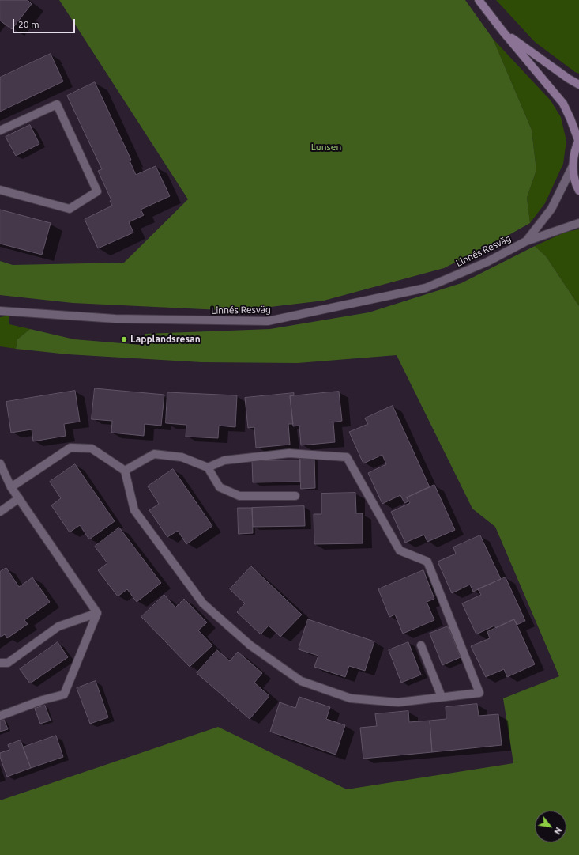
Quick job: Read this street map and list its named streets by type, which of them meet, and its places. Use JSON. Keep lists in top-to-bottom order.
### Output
{
  "streets": {
    "street": ["Linnés Resväg"]
  },
  "parks": ["Lunsen"],
  "places": ["Lapplandsresan"],
  "scale_bar": "20 m",
  "north": "bottom right"
}
